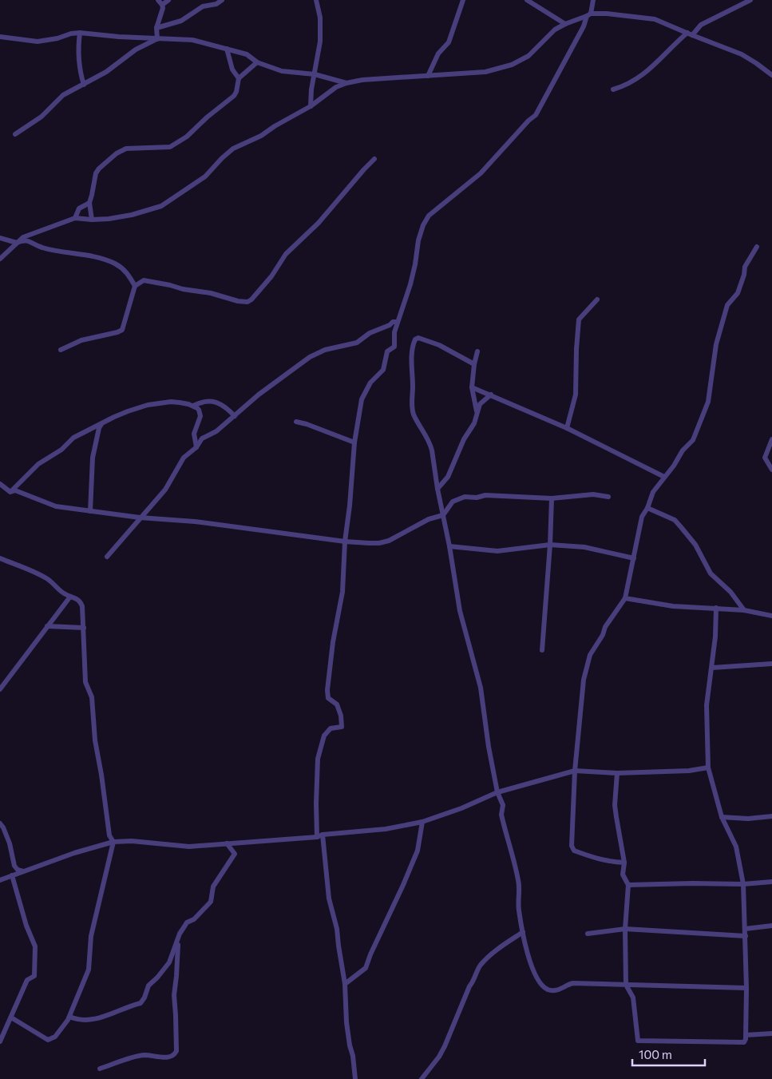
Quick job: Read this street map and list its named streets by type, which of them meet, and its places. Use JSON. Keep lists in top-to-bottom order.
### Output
{
  "scale_bar": "100 m"
}
